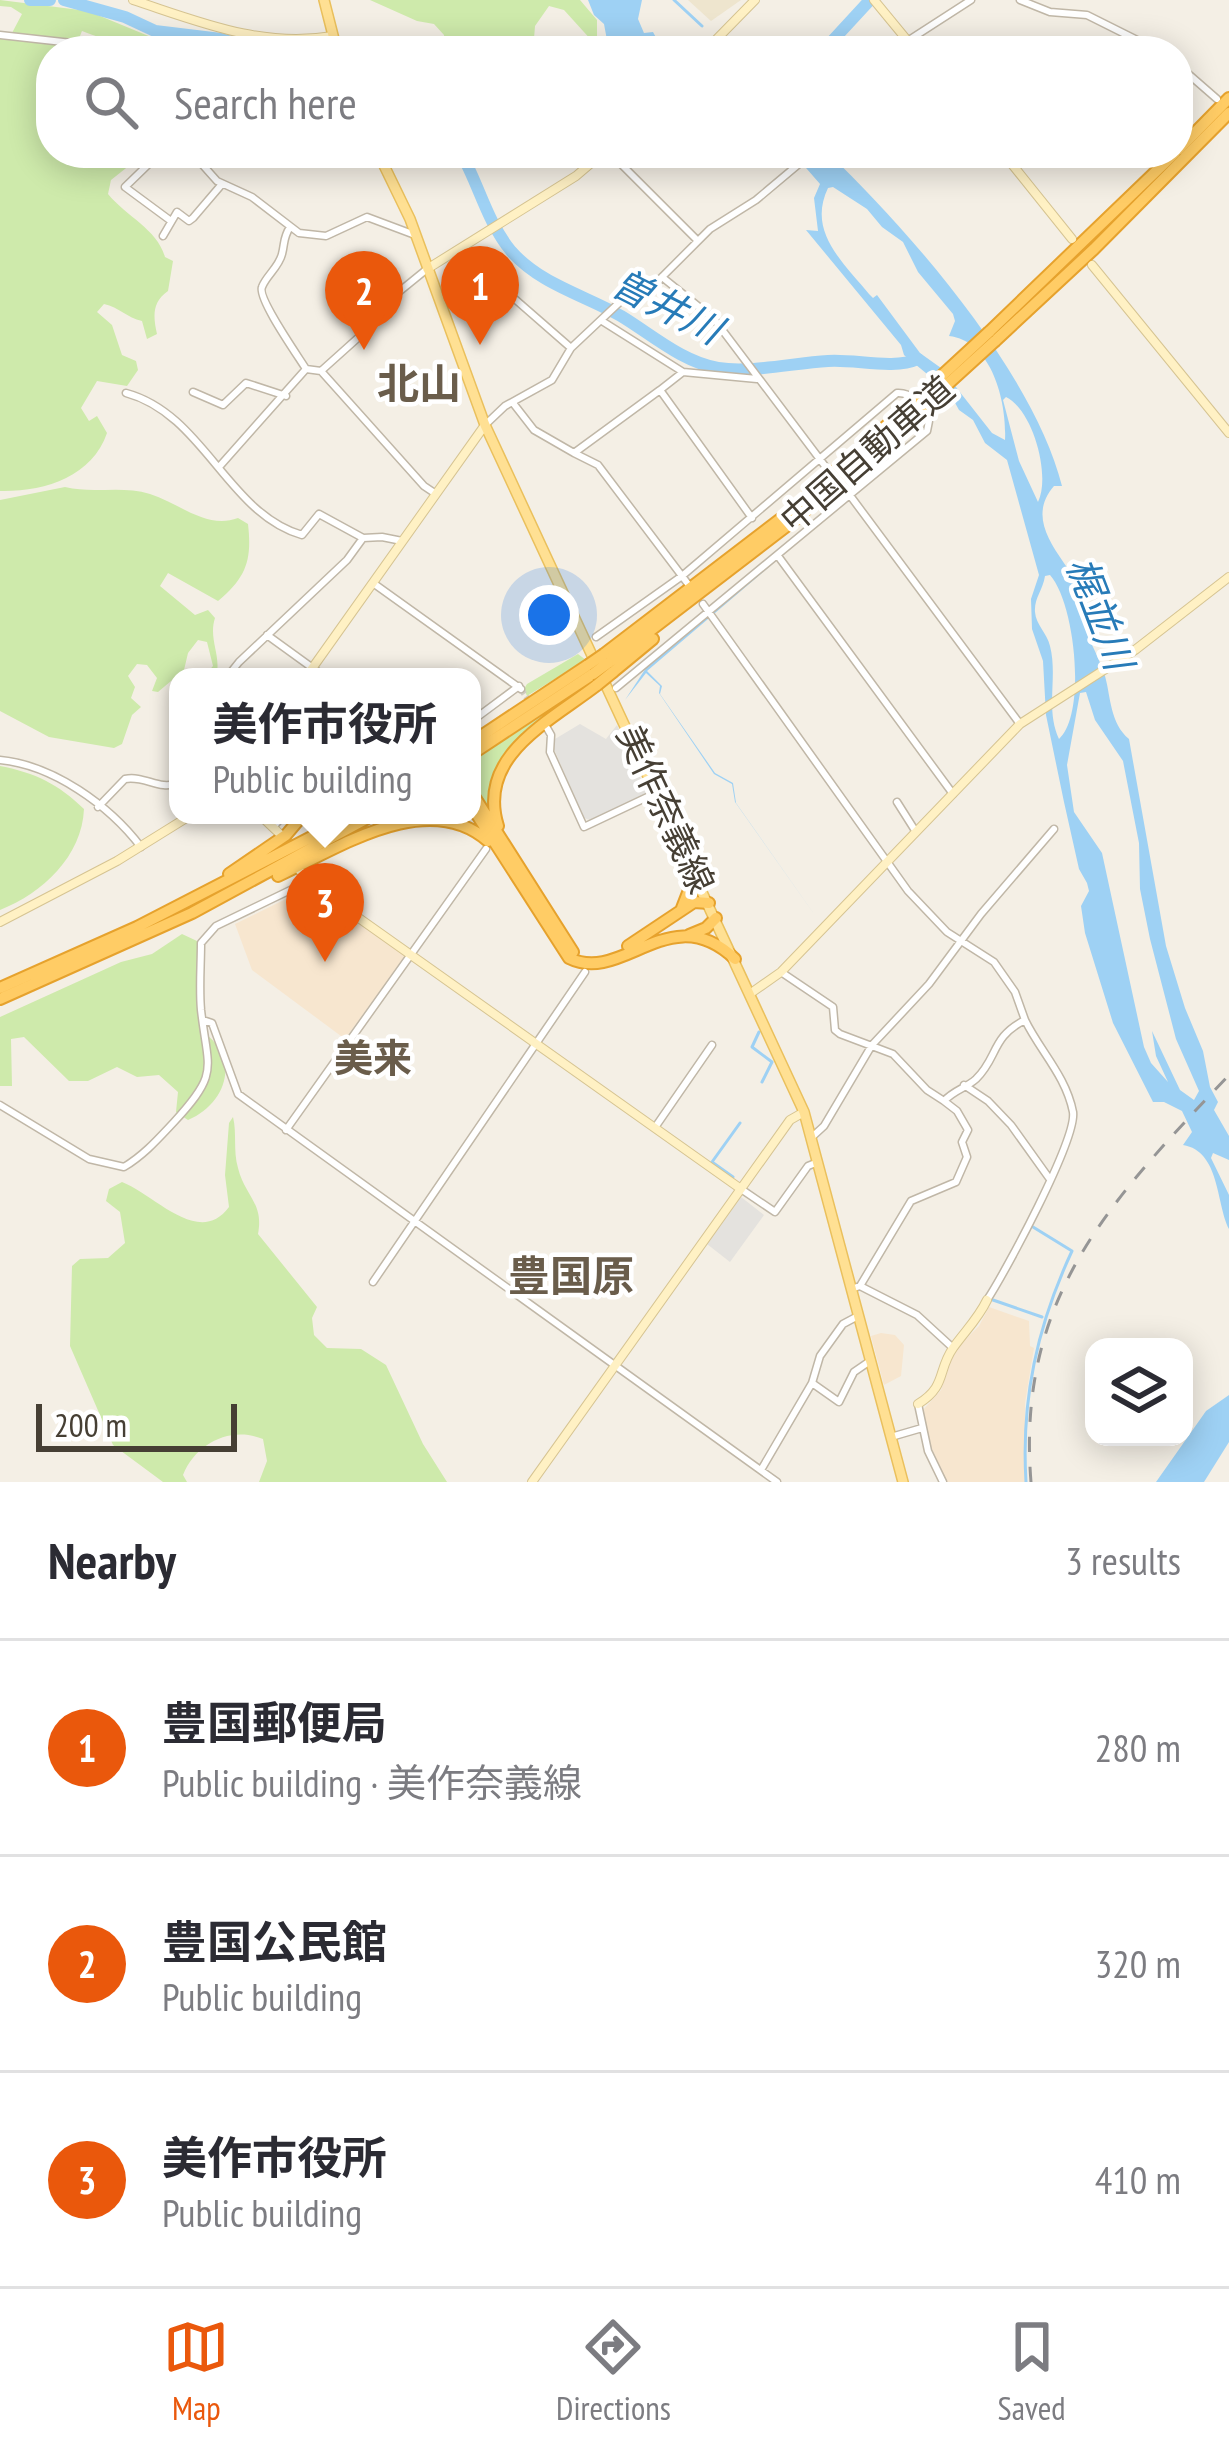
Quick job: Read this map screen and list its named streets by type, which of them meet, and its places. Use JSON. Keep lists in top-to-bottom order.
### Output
{
  "streets": {
    "highway": ["中国自動車道"],
    "main road": ["美作奈義線"]
  },
  "districts": ["北山", "美来", "豊国原"],
  "water": ["曽井川", "梶並川"],
  "scale_bar": "200 m",
  "page": {
    "search": "Search here",
    "pins": ["1", "2", "3"],
    "popup": ["美作市役所", "Public building"],
    "scale": "200 m",
    "heading": ["Nearby", "3 results"],
    "list": [
      {
        "mark": "1",
        "name": "豊国郵便局",
        "note": "Public building · 美作奈義線",
        "value": "280 m"
      },
      {
        "mark": "2",
        "name": "豊国公民館",
        "note": "Public building",
        "value": "320 m"
      },
      {
        "mark": "3",
        "name": "美作市役所",
        "note": "Public building",
        "value": "410 m"
      }
    ],
    "nav": ["Map", "Directions", "Saved"]
  }
}
